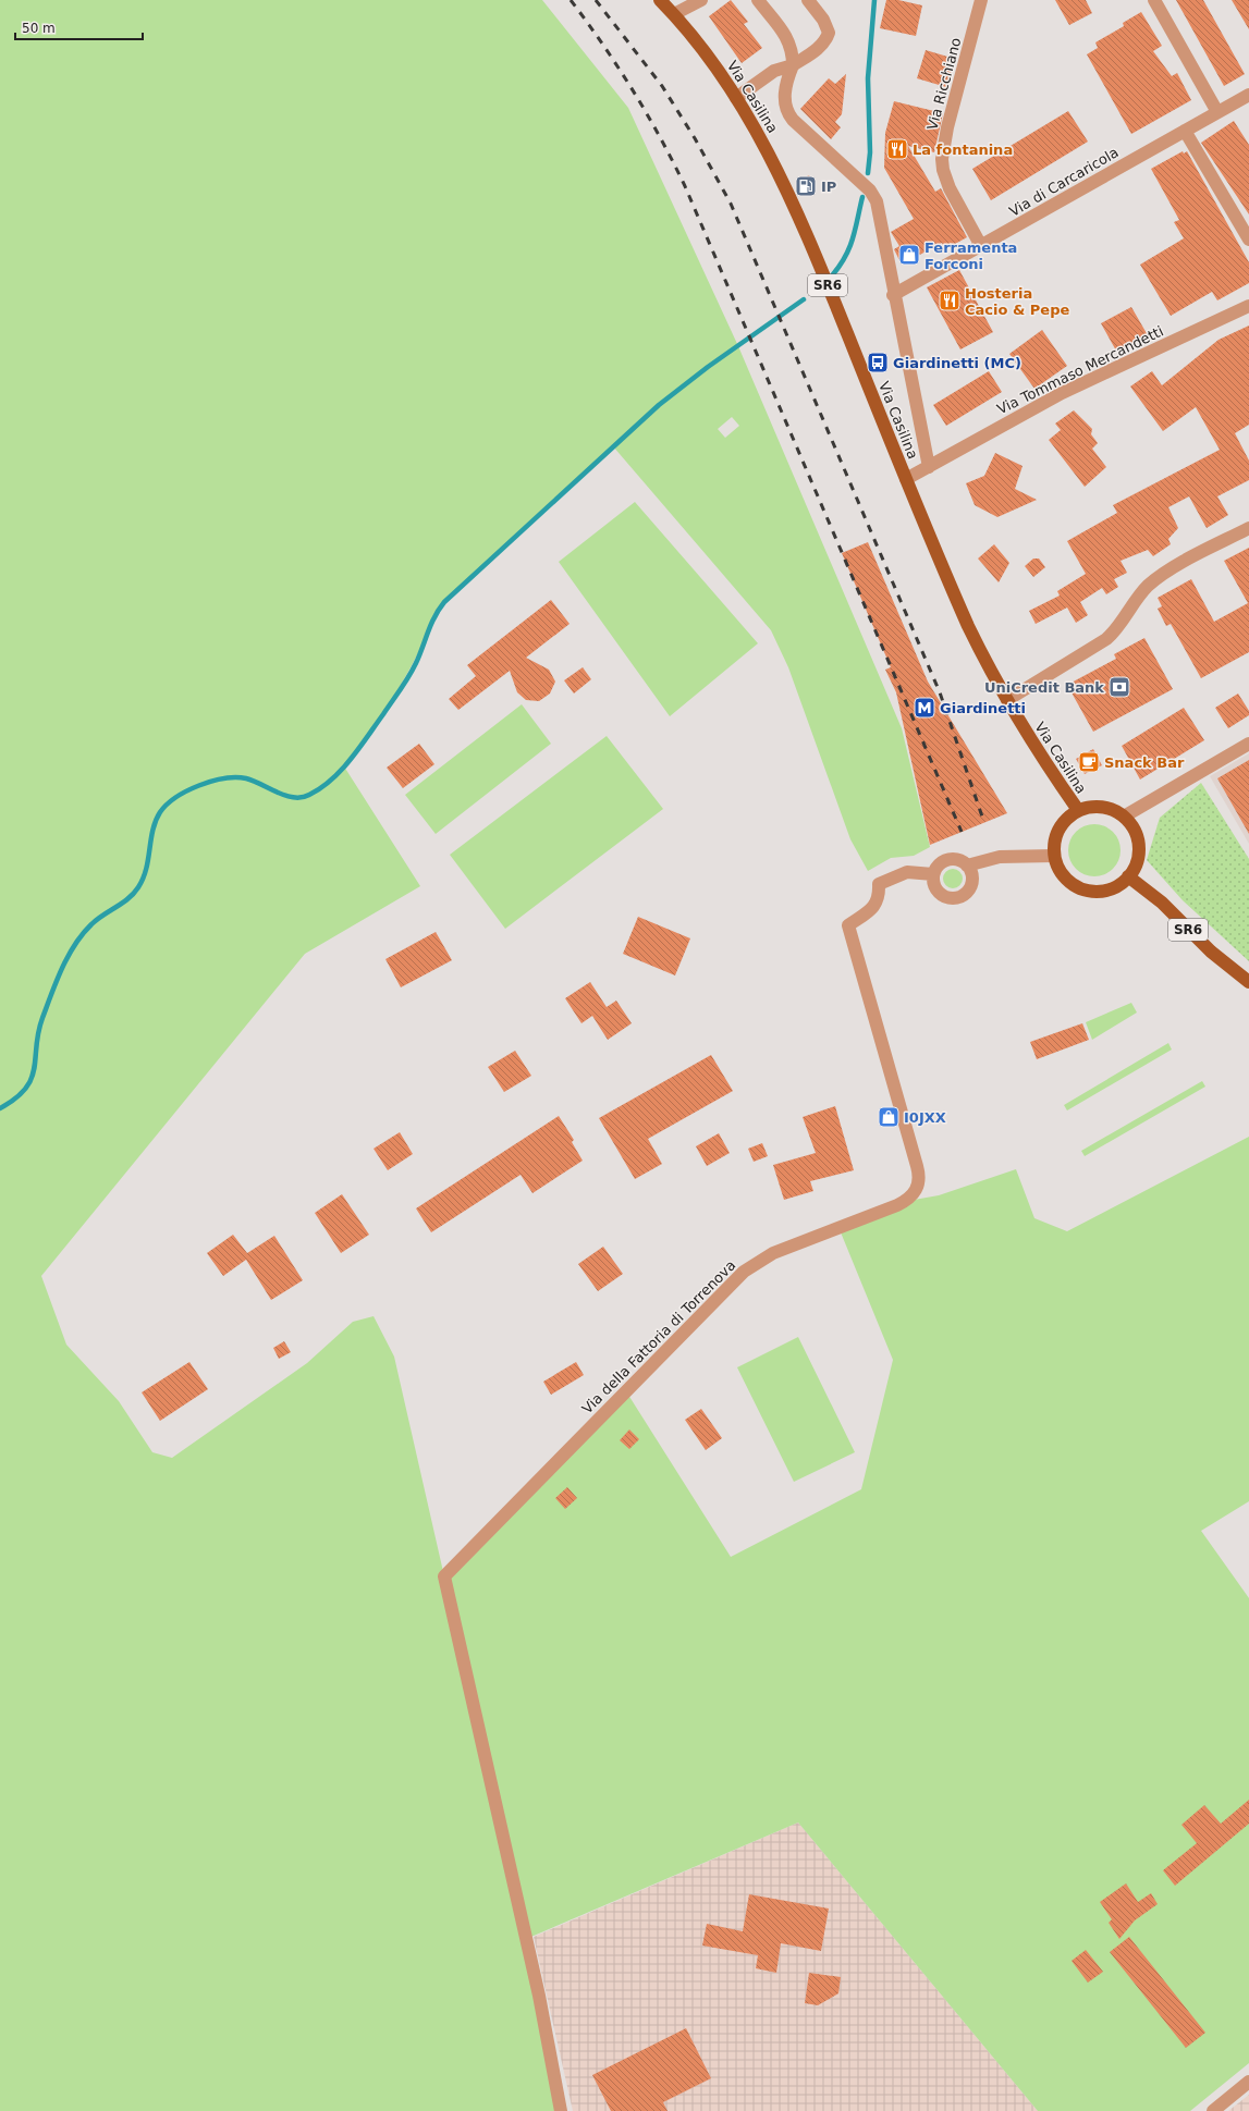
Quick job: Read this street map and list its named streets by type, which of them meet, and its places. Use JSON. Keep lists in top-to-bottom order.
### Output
{
  "streets": {
    "main road": ["Via Casilina", "SR6"],
    "street": [
      "Via Ricchiano",
      "Via di Carcaricola",
      "Via Tommaso Mercandetti",
      "Via della Fattoria di Torrenova"
    ]
  },
  "crossings": [
    ["Via Ricchiano", "Via di Carcaricola"],
    ["Via Casilina", "SR6"],
    ["Via Casilina", "Via Tommaso Mercandetti"]
  ],
  "places": {
    "restaurant": ["La fontanina", "Hosteria Cacio & Pepe"],
    "fuel station": ["IP"],
    "shop": ["Ferramenta Forconi", "I0JXX"],
    "bus stop": ["Giardinetti (MC)"],
    "bank": ["UniCredit Bank"],
    "metro station": ["Giardinetti"],
    "cafe": ["Snack Bar"]
  },
  "scale_bar": "50 m"
}
